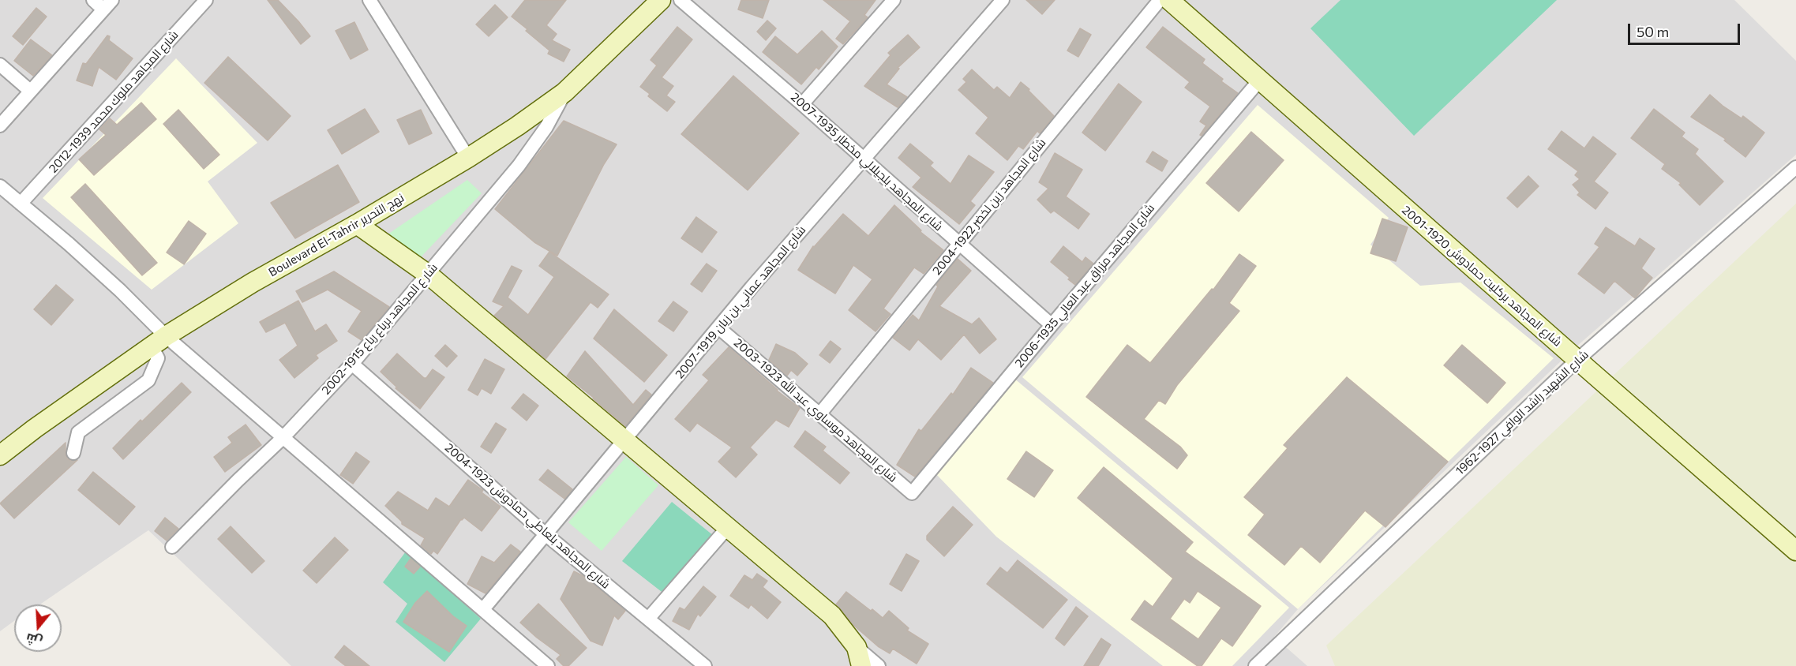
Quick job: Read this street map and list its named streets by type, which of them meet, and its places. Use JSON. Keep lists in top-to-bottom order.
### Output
{
  "streets": {
    "main road": ["Boulevard El-Tahrir نهج التحرير", "شارع المجاهد بركليت حمادوش 1920-2001"],
    "street": [
      "شارع المجاهد ملوك محمد 1939-2012",
      "شارع المجاهد بلجيلالي مخطار 1935-2007",
      "شارع المجاهد زين لخضر 1922-2004",
      "شارع المجاهد مزراق عبد العالي 1935-2006",
      "شارع المجاهد عماني بن زيان 1919-2007",
      "شار ع المجاهد برباع رباع 1915-2002",
      "شارع المجاهد موساوي عبد الله 1923-2003",
      "شارع الشهيد راشد الوافي 1927-1962",
      "شارع المجاهد بلعاطي حمادوش 1923-2004"
    ]
  },
  "crossings": [
    ["شارع المجاهد بلجيلالي مخطار 1935-2007", "شارع المجاهد زين لخضر 1922-2004"],
    ["شارع المجاهد بلجيلالي مخطار 1935-2007", "شارع المجاهد مزراق عبد العالي 1935-2006"],
    ["شارع المجاهد بلجيلالي مخطار 1935-2007", "شارع المجاهد عماني بن زيان 1919-2007"],
    ["شارع المجاهد زين لخضر 1922-2004", "شارع المجاهد موساوي عبد الله 1923-2003"],
    ["Boulevard El-Tahrir نهج التحرير", "شار ع المجاهد برباع رباع 1915-2002"],
    ["شارع المجاهد بركليت حمادوش 1920-2001", "شارع المجاهد مزراق عبد العالي 1935-2006"],
    ["شارع المجاهد بركليت حمادوش 1920-2001", "شارع الشهيد راشد الوافي 1927-1962"],
    ["شارع المجاهد مزراق عبد العالي 1935-2006", "شارع المجاهد موساوي عبد الله 1923-2003"],
    ["شارع المجاهد عماني بن زيان 1919-2007", "شارع المجاهد موساوي عبد الله 1923-2003"],
    ["شارع المجاهد عماني بن زيان 1919-2007", "شارع المجاهد بلعاطي حمادوش 1923-2004"],
    ["شار ع المجاهد برباع رباع 1915-2002", "شارع المجاهد بلعاطي حمادوش 1923-2004"]
  ],
  "scale_bar": "50 m",
  "north": "bottom"
}
